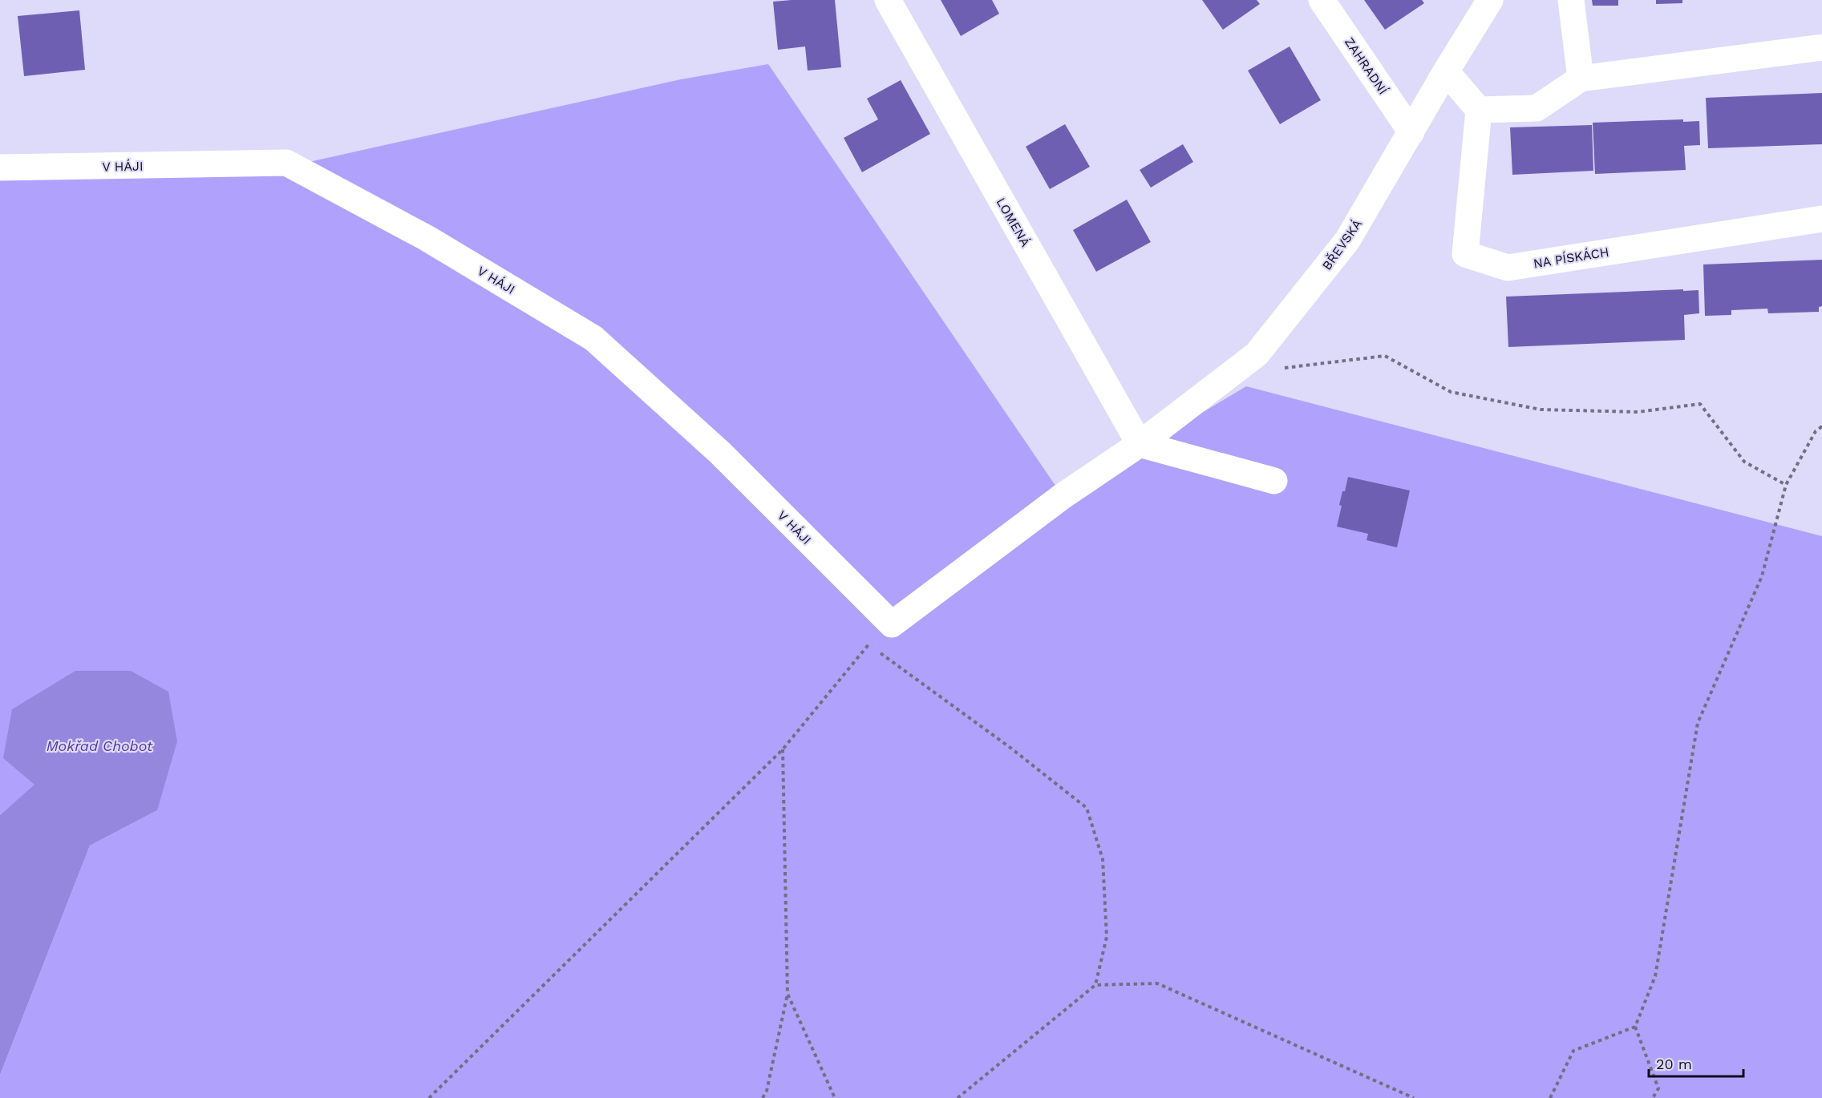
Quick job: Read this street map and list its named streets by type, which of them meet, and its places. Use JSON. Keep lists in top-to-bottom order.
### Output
{
  "streets": {
    "street": [
      "ZAHRADNÍ",
      "V HÁJI",
      "LOMENÁ",
      "BŘEVSKÁ",
      "NA PÍSKÁCH"
    ]
  },
  "crossings": [
    ["ZAHRADNÍ", "BŘEVSKÁ"],
    ["V HÁJI", "BŘEVSKÁ"],
    ["LOMENÁ", "BŘEVSKÁ"]
  ],
  "water": ["Mokřad Chobot"],
  "scale_bar": "20 m"
}
